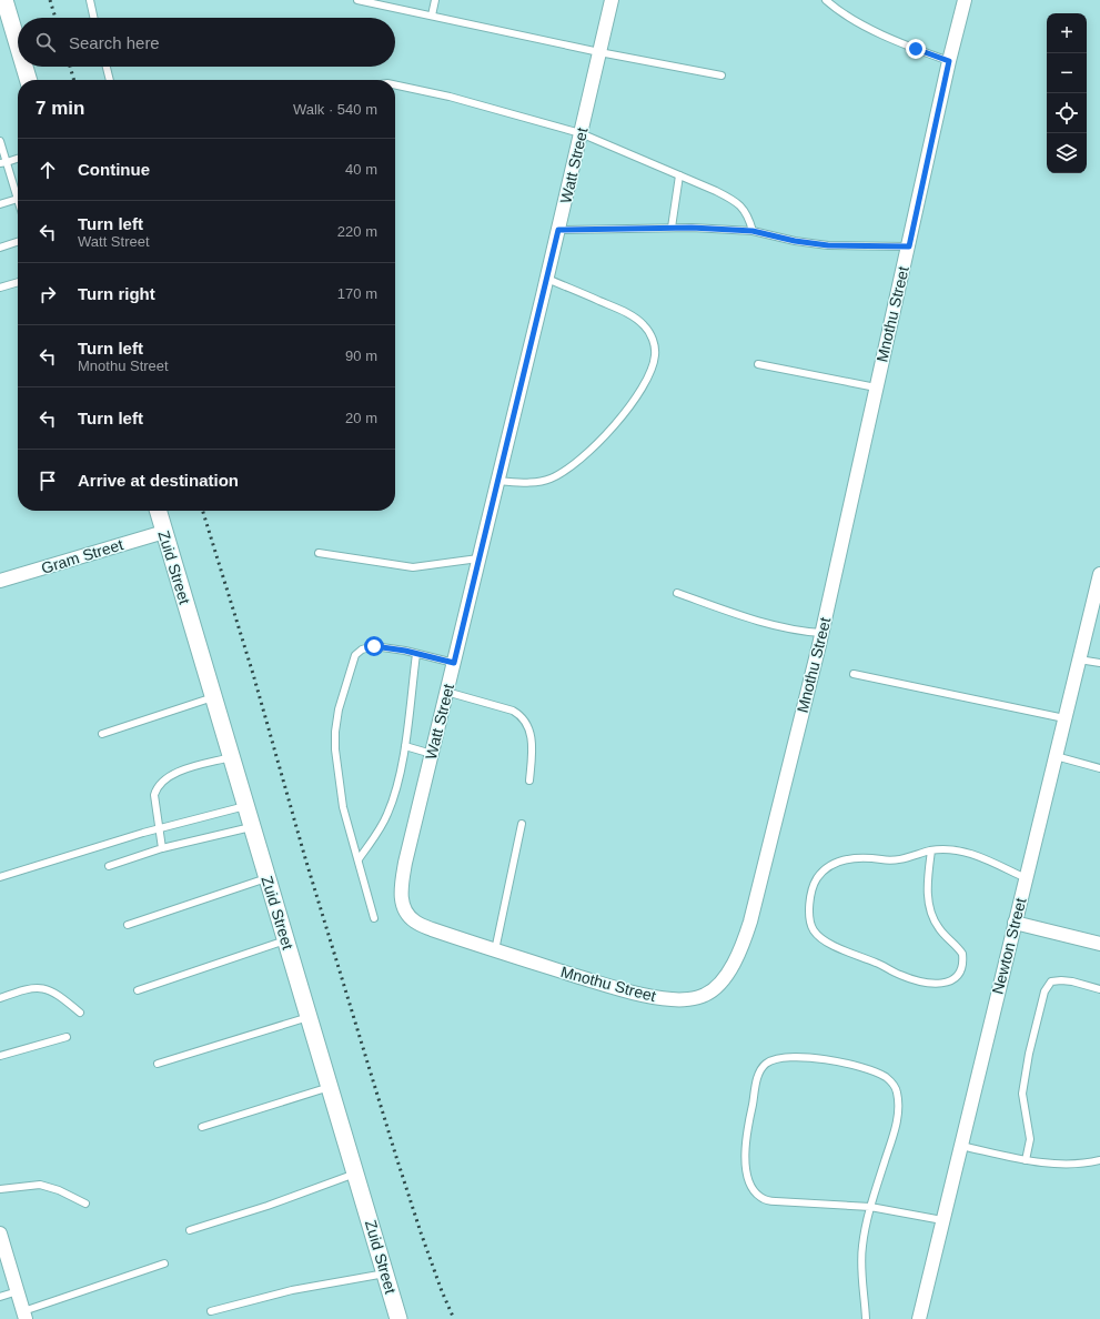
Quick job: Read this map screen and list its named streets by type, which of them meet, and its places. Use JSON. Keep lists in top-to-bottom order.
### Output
{
  "streets": {
    "street": [
      "Watt Street",
      "Mnothu Street",
      "Gram Street",
      "Zuid Street",
      "Newton Street"
    ]
  },
  "crossings": [
    ["Watt Street", "Mnothu Street"],
    ["Gram Street", "Zuid Street"]
  ],
  "page": {
    "map_buttons": ["+", "−"],
    "search": "Search here",
    "heading": ["7 min", "Walk · 540 m"],
    "list": [
      ["Continue", "40 m"],
      ["Turn left", "Watt Street", "220 m"],
      ["Turn right", "170 m"],
      ["Turn left", "Mnothu Street", "90 m"],
      ["Turn left", "20 m"],
      "Arrive at destination"
    ]
  }
}
